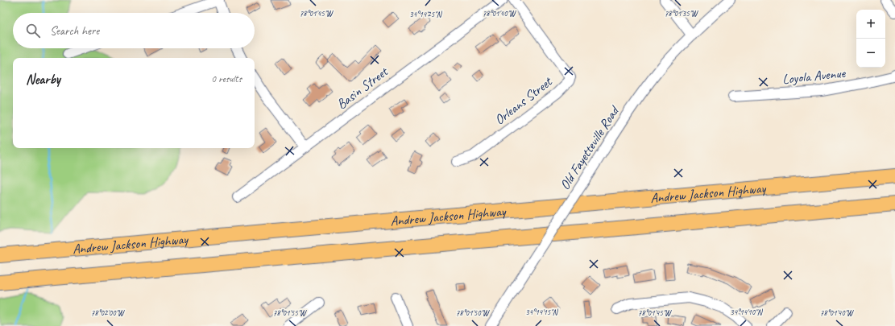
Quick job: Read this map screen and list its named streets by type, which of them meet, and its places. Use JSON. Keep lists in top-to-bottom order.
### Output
{
  "streets": {
    "highway": ["Andrew Jackson Highway"],
    "street": [
      "Loyola Avenue",
      "Basin Street",
      "Orleans Street",
      "Old Fayetteville Road"
    ]
  },
  "page": {
    "map_buttons": ["+", "−"],
    "search": "Search here",
    "heading": ["Nearby", "0 results"]
  },
  "coordinates": [
    "78°01'45\"W",
    "78°01'40\"W",
    "78°01'35\"W",
    "34°14'25\"N",
    "34°14'15\"N",
    "34°14'10\"N",
    "78°02'00\"W",
    "78°01'55\"W",
    "78°01'50\"W"
  ]
}
